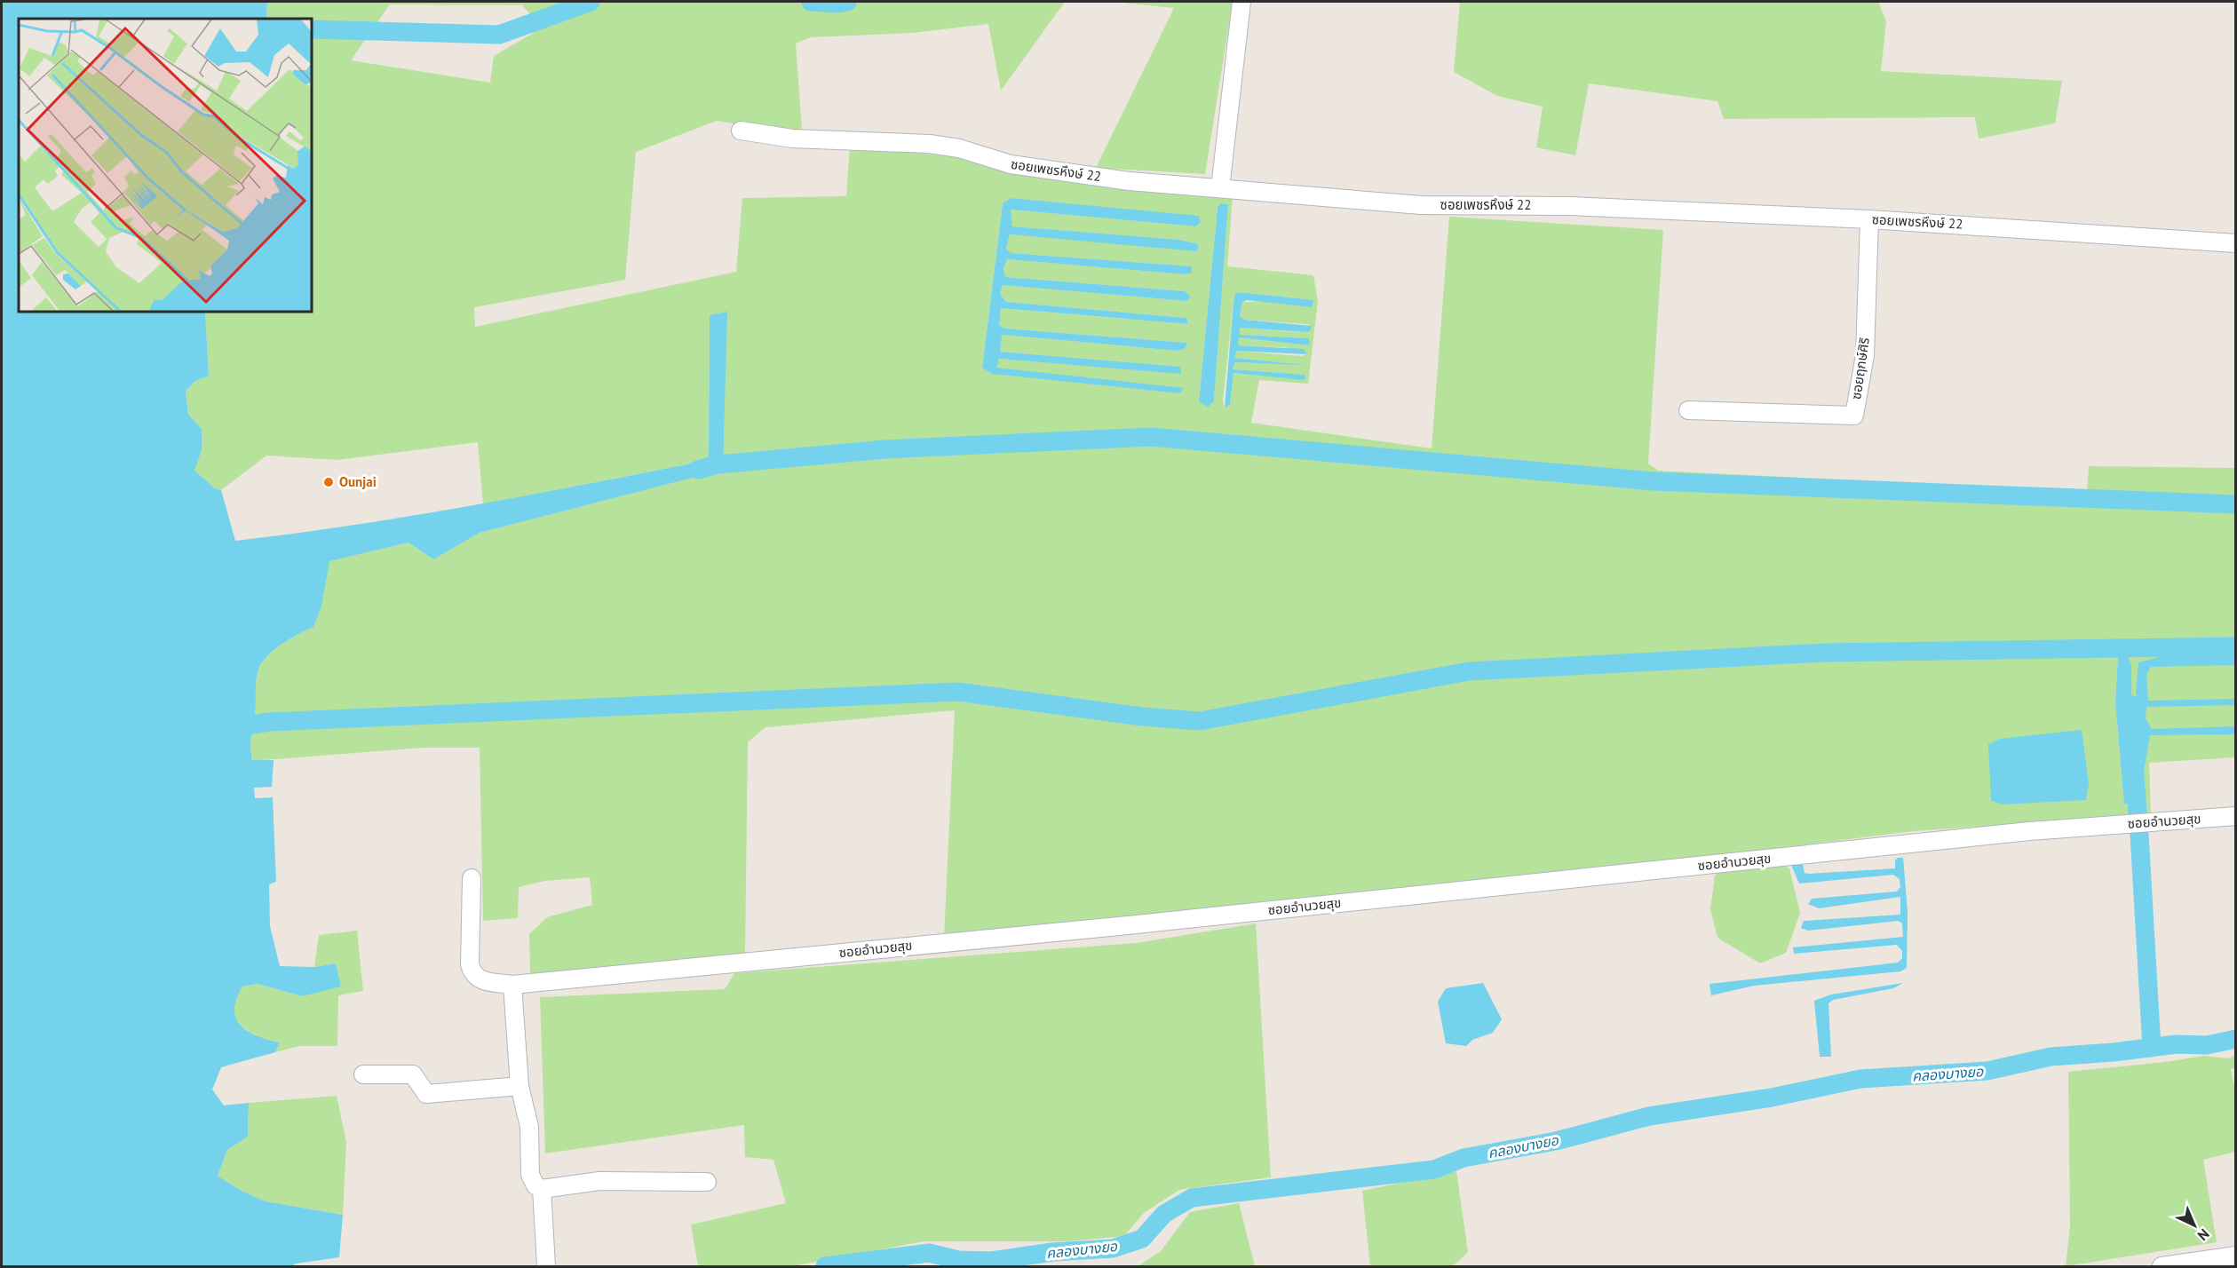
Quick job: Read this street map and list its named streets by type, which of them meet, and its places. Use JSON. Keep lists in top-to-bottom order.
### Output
{
  "streets": {
    "street": ["ซอยเพชรหึงษ์ 22", "ซอยฤกษ์ศิริ", "ซอยอำนวยสุข"]
  },
  "crossings": [
    ["ซอยเพชรหึงษ์ 22", "ซอยฤกษ์ศิริ"]
  ],
  "water": ["คลองบางยอ"],
  "places": ["Ounjai"],
  "north": "bottom right"
}
